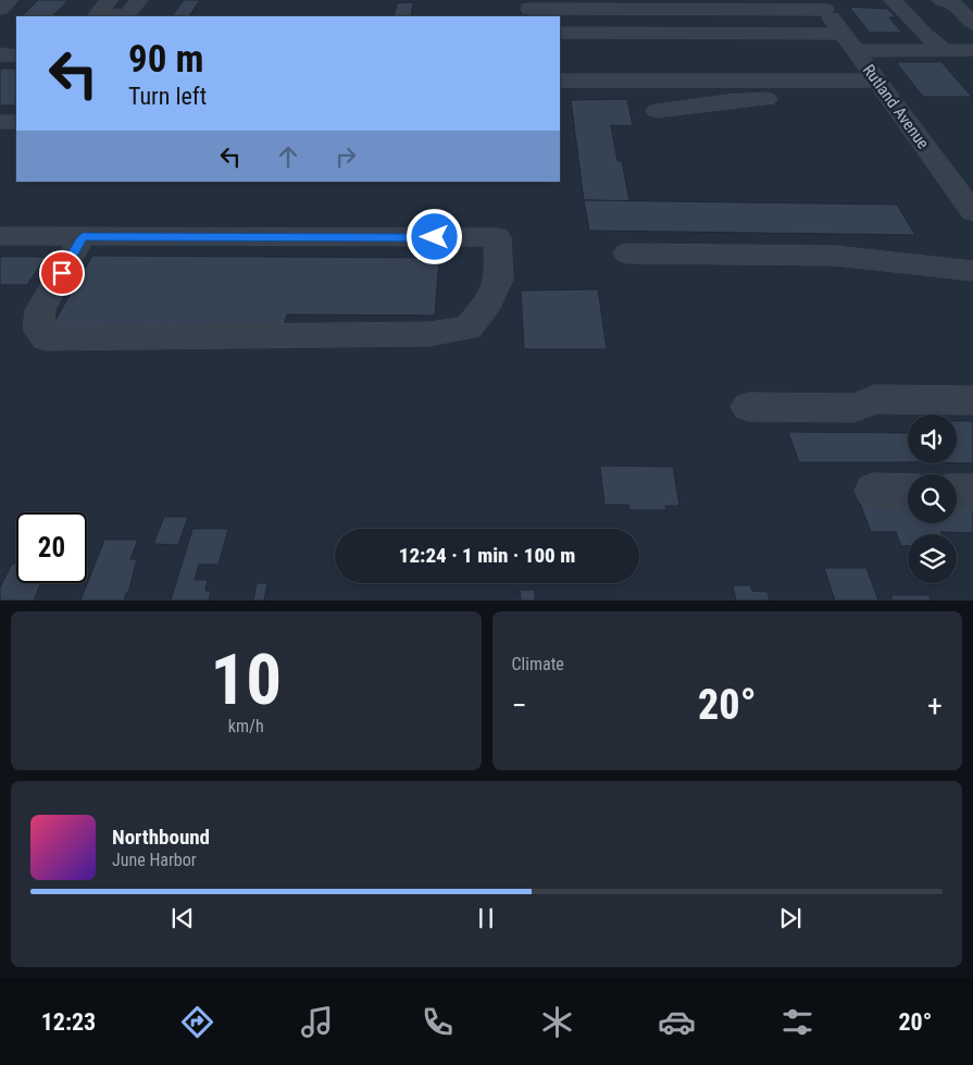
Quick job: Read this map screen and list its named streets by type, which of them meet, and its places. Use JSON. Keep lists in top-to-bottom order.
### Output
{
  "streets": {
    "street": ["Rutland Avenue"]
  },
  "page": {
    "turn": ["90 m", "Turn left"],
    "limit": "20",
    "trip": "12:24 · 1 min · 100 m",
    "tile": [
      ["10", "km/h"],
      "Climate"
    ],
    "heat": ["−", "20°", "+"],
    "song": ["Northbound", "June Harbor"],
    "tabs": ["12:23", "20°"]
  }
}
